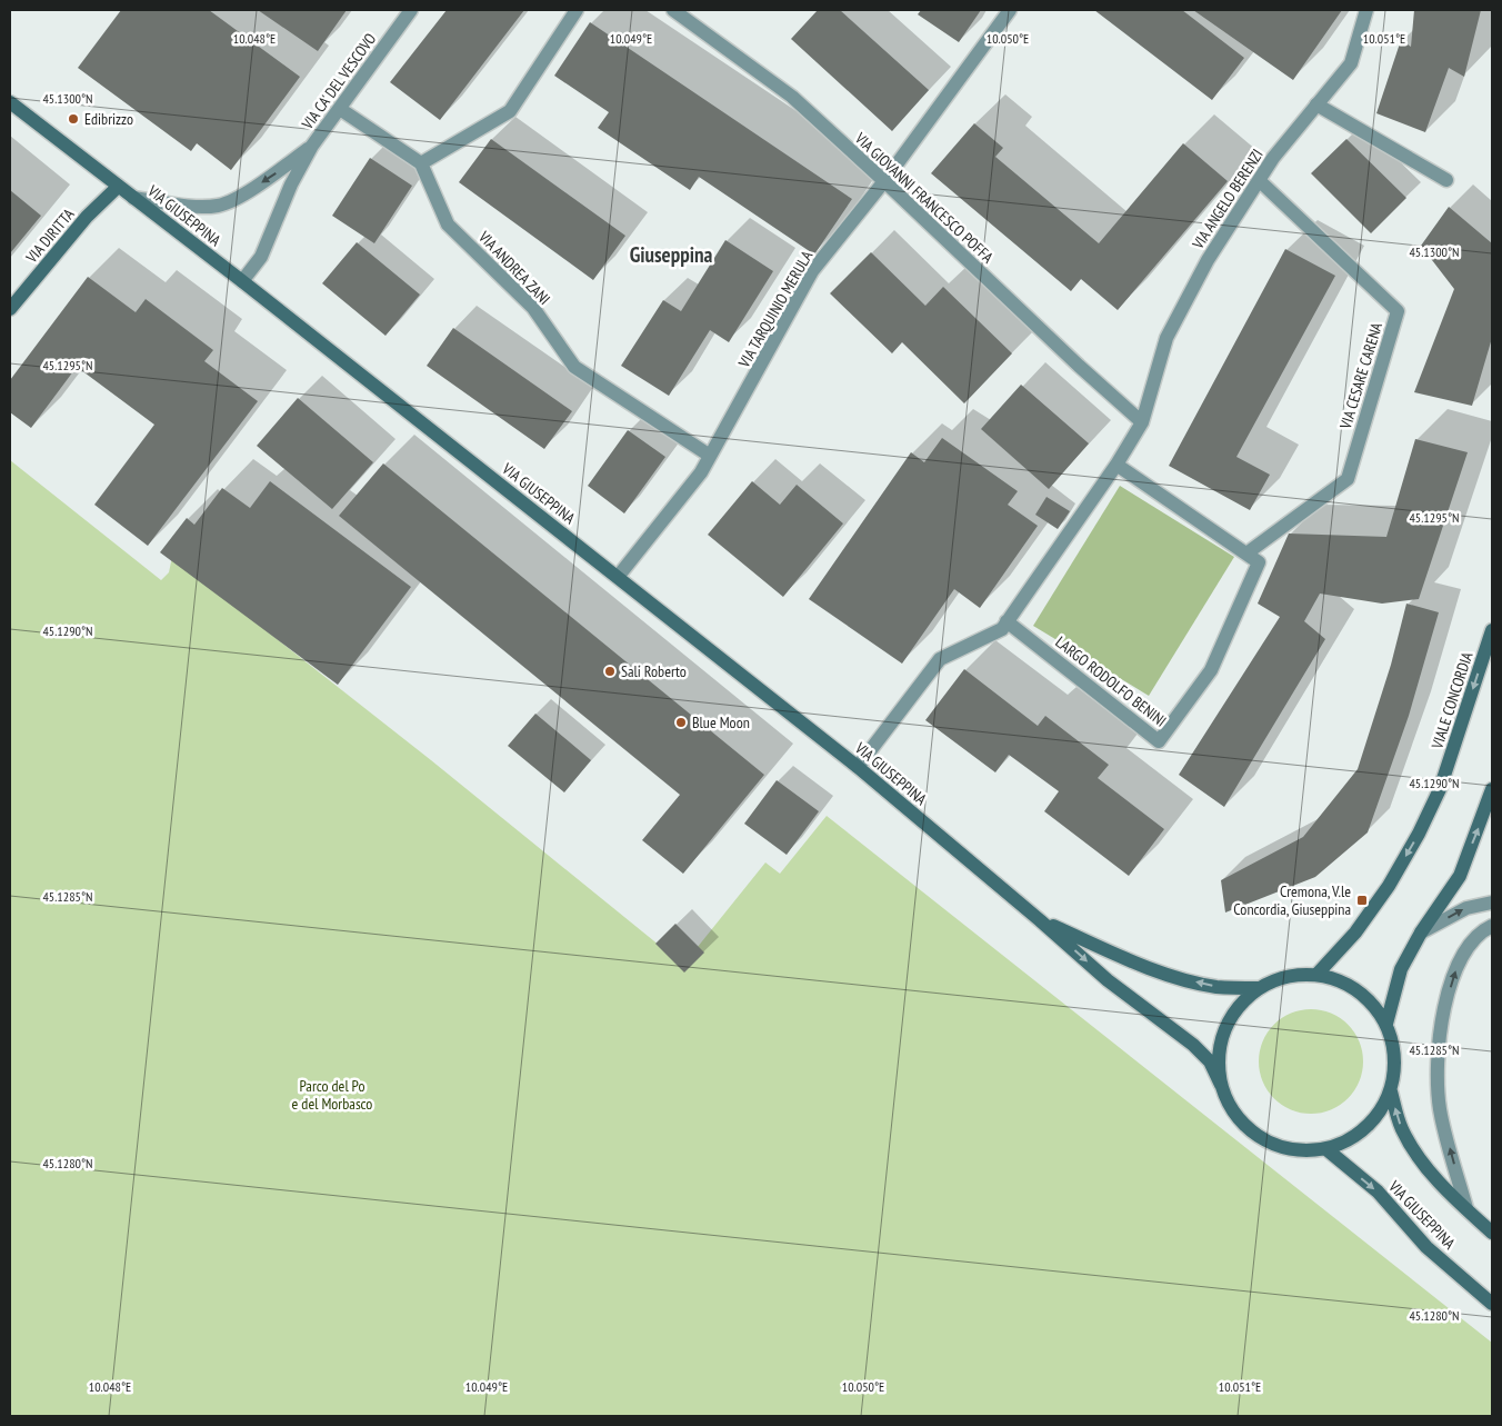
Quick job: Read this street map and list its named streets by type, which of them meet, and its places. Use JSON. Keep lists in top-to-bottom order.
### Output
{
  "streets": {
    "main road": ["VIA GIUSEPPINA", "VIA DIRITTA", "VIALE CONCORDIA"],
    "street": [
      "VIA CA' DEL VESCOVO",
      "VIA GIOVANNI FRANCESCO POFFA",
      "VIA ANGELO BERENZI",
      "VIA ANDREA ZANI",
      "VIA TARQUINIO MERULA",
      "VIA CESARE CARENA",
      "LARGO RODOLFO BENINI"
    ]
  },
  "crossings": [
    ["VIA CA' DEL VESCOVO", "VIA GIUSEPPINA"],
    ["VIA GIOVANNI FRANCESCO POFFA", "VIA ANGELO BERENZI"],
    ["VIA GIOVANNI FRANCESCO POFFA", "VIA TARQUINIO MERULA"],
    ["VIA ANGELO BERENZI", "VIA CESARE CARENA"],
    ["VIA GIUSEPPINA", "VIA DIRITTA"],
    ["VIA GIUSEPPINA", "VIA TARQUINIO MERULA"],
    ["VIA GIUSEPPINA", "VIALE CONCORDIA"],
    ["VIA ANDREA ZANI", "VIA TARQUINIO MERULA"],
    ["VIA CESARE CARENA", "LARGO RODOLFO BENINI"]
  ],
  "one_way": ["VIA CA' DEL VESCOVO"],
  "districts": ["Giuseppina"],
  "parks": ["Parco del Po e del Morbasco"],
  "places": {
    "other": ["Edibrizzo", "Sali Roberto", "Blue Moon"],
    "transit": ["Cremona, V.le Concordia, Giuseppina"]
  },
  "coordinates": [
    "10.048°E",
    "10.049°E",
    "10.050°E",
    "10.051°E",
    "45.1300°N",
    "45.1295°N",
    "45.1290°N",
    "45.1285°N",
    "45.1280°N"
  ]
}
